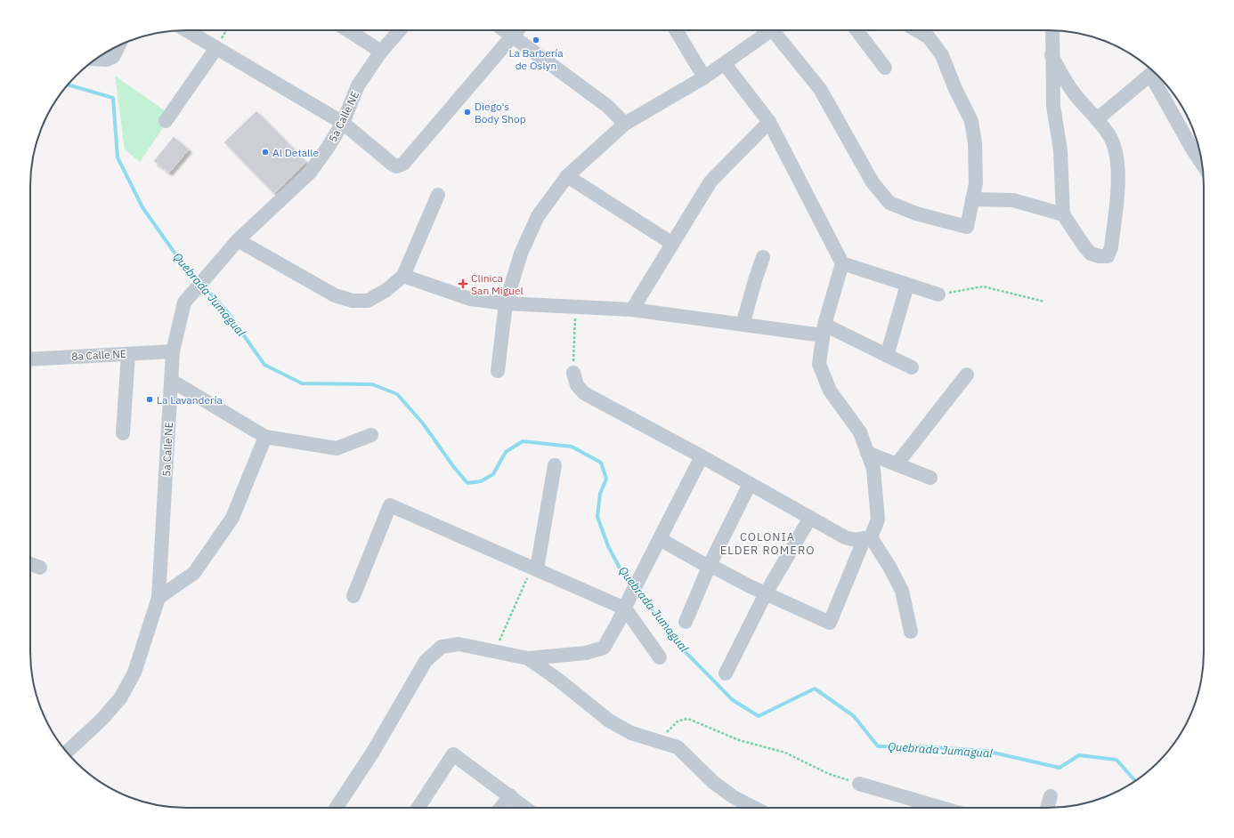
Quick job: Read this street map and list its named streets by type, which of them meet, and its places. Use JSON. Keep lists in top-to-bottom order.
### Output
{
  "streets": {
    "street": ["5a Calle NE", "8a Calle NE"]
  },
  "crossings": [
    ["5a Calle NE", "8a Calle NE"]
  ],
  "districts": ["COLONIA ELDER ROMERO"],
  "water": ["Quebrada Jumagual"],
  "places": {
    "other": [
      "La Barbería de Oslyn",
      "Diego's Body Shop",
      "Al Detalle",
      "La Lavandería"
    ],
    "health": ["Clinica San Miguel"]
  }
}
